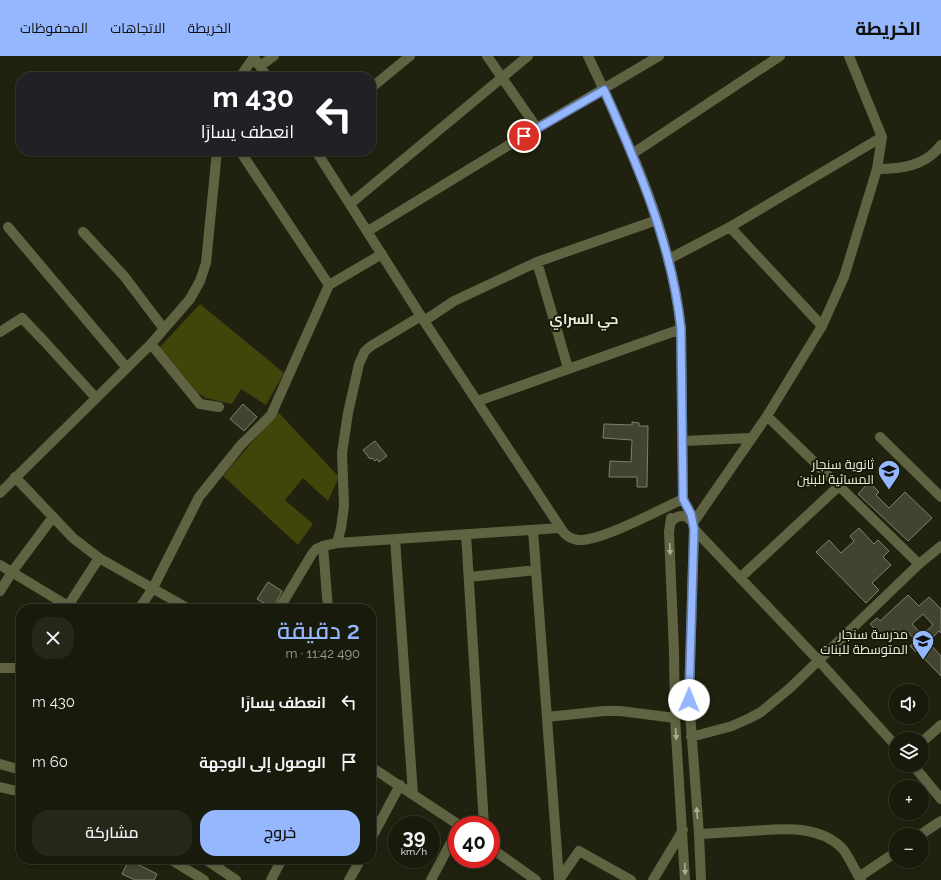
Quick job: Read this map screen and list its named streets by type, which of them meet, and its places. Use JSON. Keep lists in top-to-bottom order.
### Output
{
  "districts": ["حي السراي"],
  "places": {
    "school or university": ["ثانوية سنجار المسائية للبنين", "مدرسة سنجار المتوسطة للبنات"]
  },
  "page": {
    "header": "الخريطة",
    "nav": ["الخريطة", "الاتجاهات", "المحفوظات"],
    "turn": ["430 m", "انعطف يسارًا"],
    "heading": ["2 دقيقة", "490 m · 11:42"],
    "list": [
      {
        "name": "انعطف يسارًا",
        "value": "430 m"
      },
      {
        "name": "الوصول إلى الوجهة",
        "value": "60 m"
      }
    ],
    "map_buttons": ["+", "−"],
    "buttons": ["خروج", "مشاركة"],
    "speed": "39 km/h",
    "limit": "40"
  }
}
